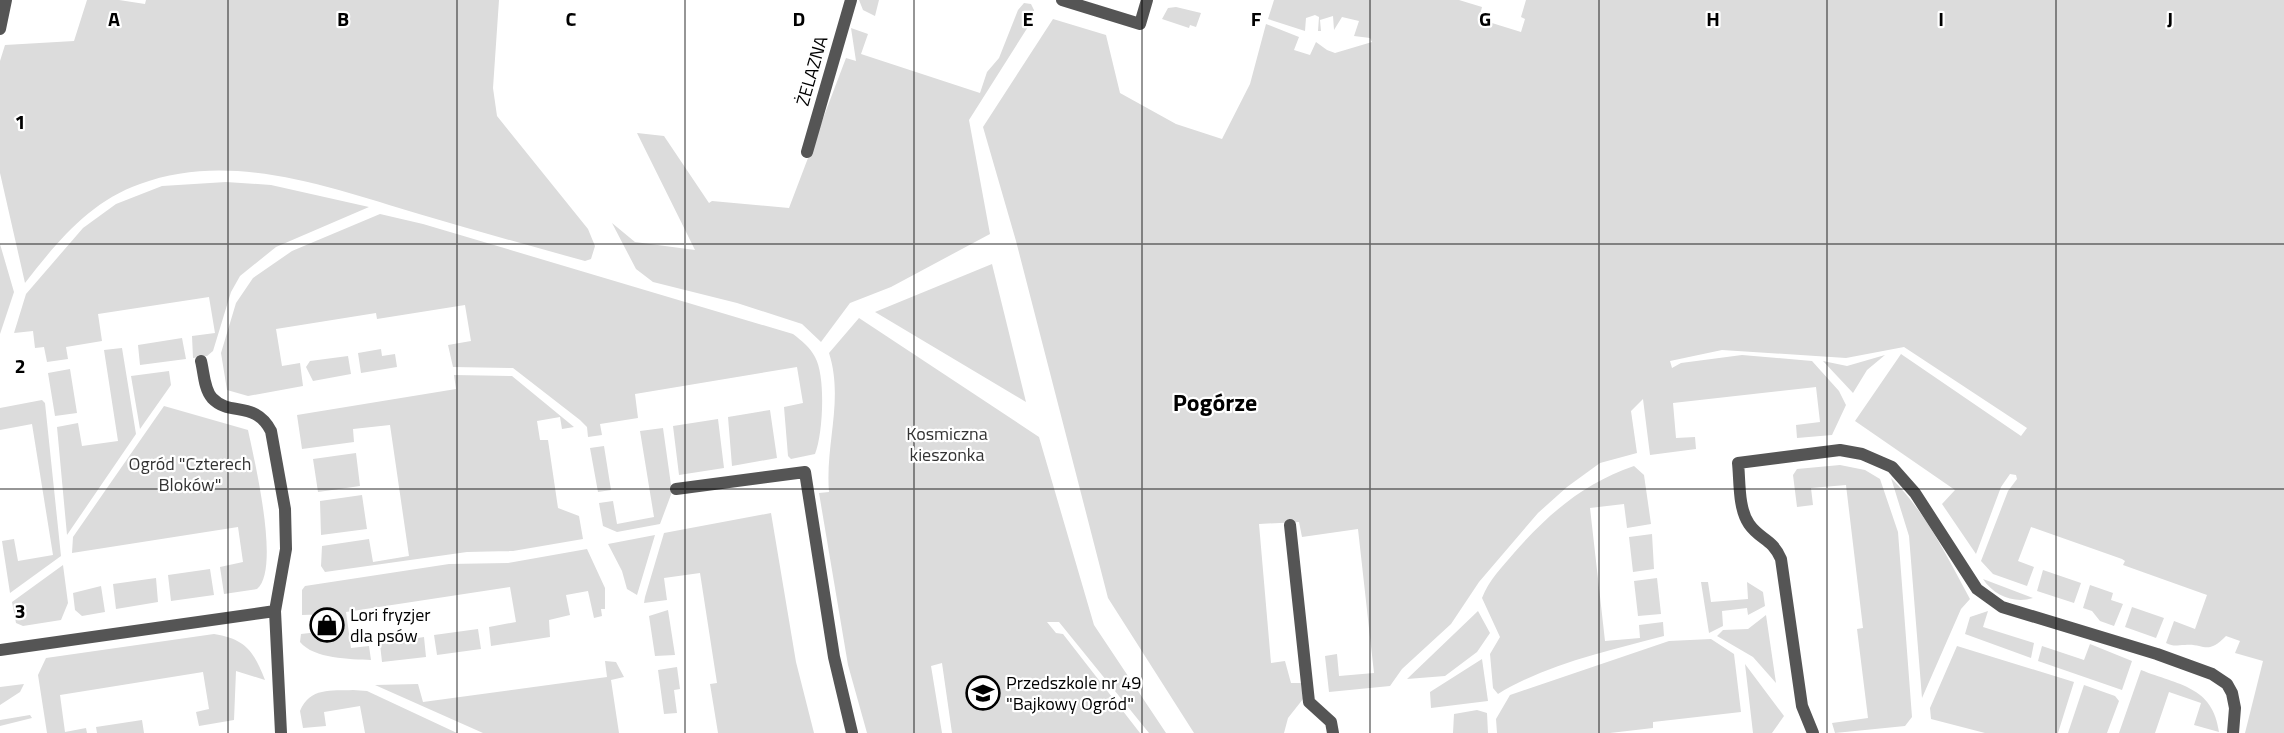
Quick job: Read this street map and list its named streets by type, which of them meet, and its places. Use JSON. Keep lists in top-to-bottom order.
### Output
{
  "streets": {
    "street": ["ŻELAZNA"]
  },
  "districts": ["Pogórze"],
  "parks": ["Kosmiczna kieszonka", "Ogród \"Czterech Bloków\""],
  "places": {
    "shop": ["Lori fryzjer dla psów"],
    "school or university": ["Przedszkole nr 49 \"Bajkowy Ogród\""]
  },
  "grid": {
    "columns": [
      "A",
      "B",
      "C",
      "D",
      "E",
      "F",
      "G",
      "H",
      "I",
      "J"
    ],
    "rows": ["1", "2", "3"]
  }
}
